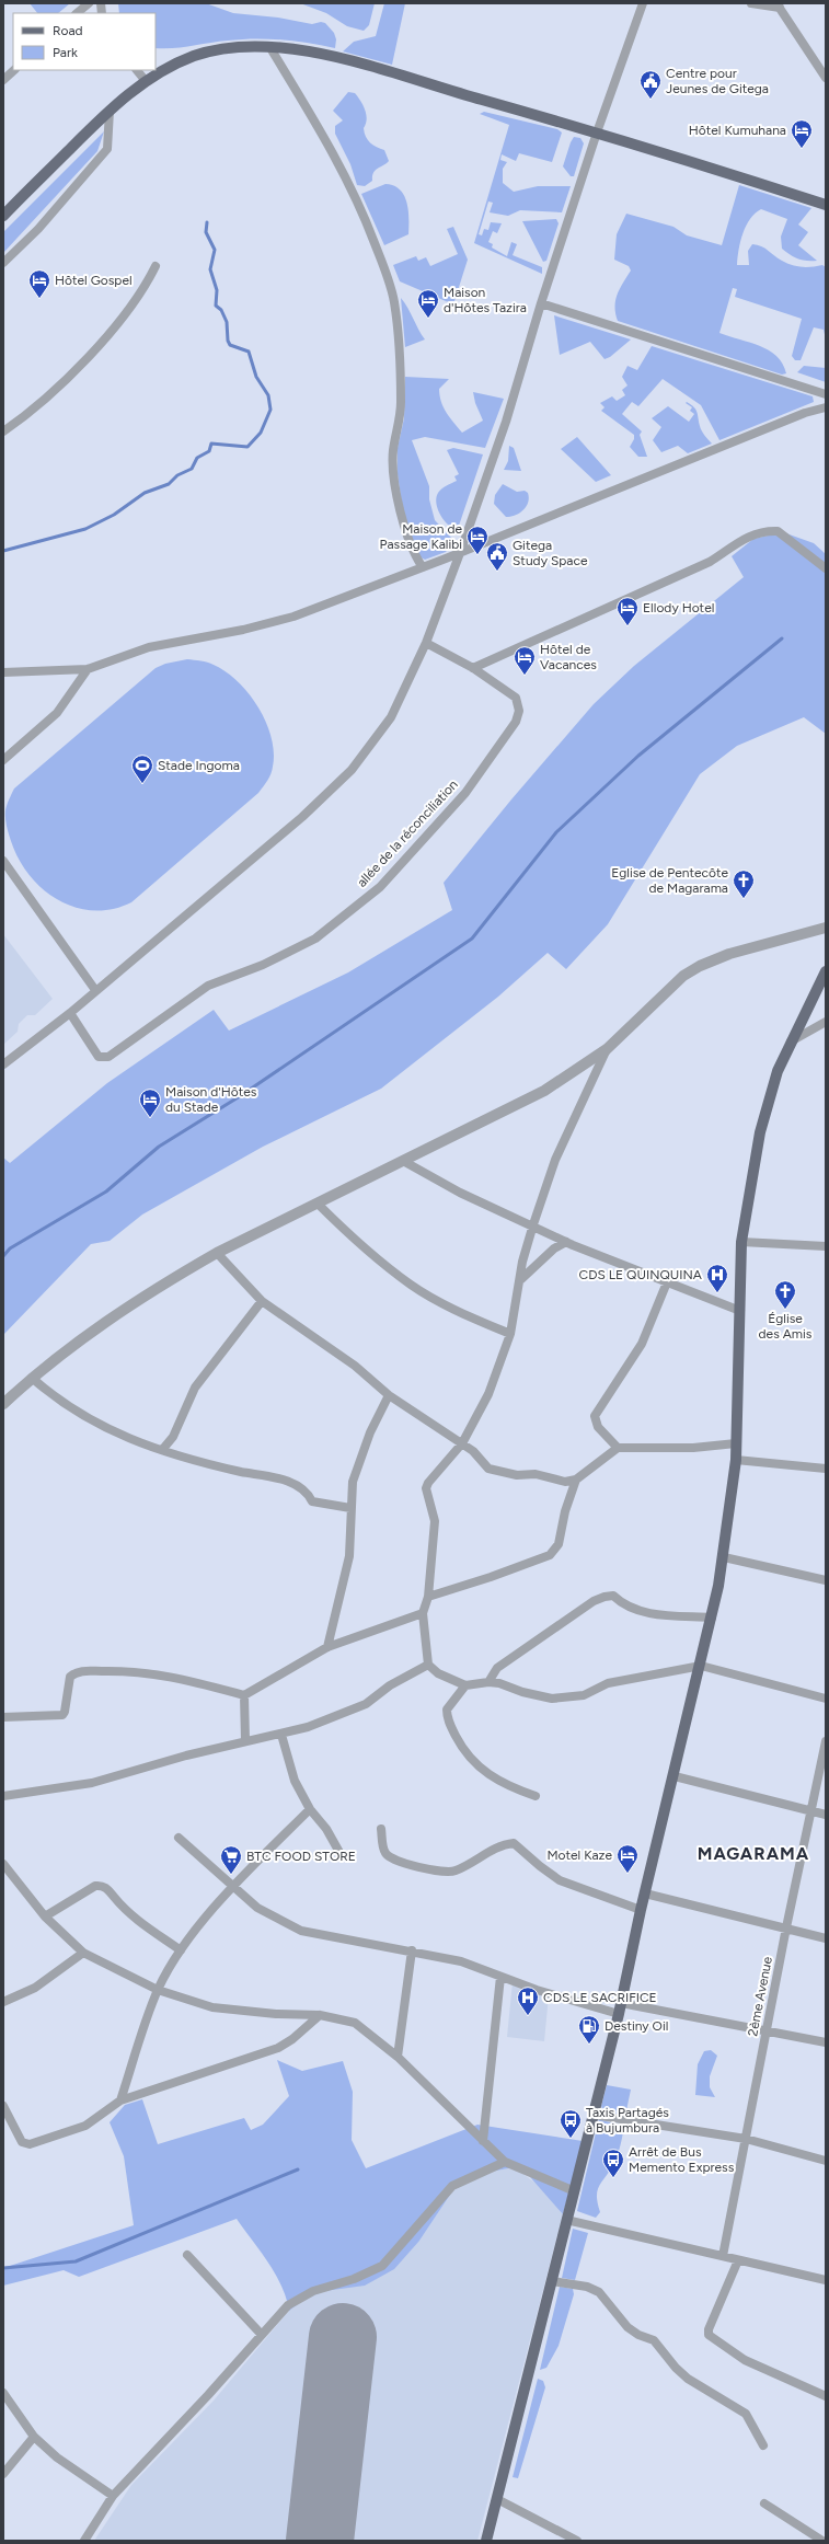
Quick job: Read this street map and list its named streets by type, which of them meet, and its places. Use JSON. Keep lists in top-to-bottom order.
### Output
{
  "streets": {
    "street": ["allée de la réconciliation", "2ème Avenue"]
  },
  "districts": ["MAGARAMA"],
  "places": {
    "public building": ["Centre pour Jeunes de Gitega", "Gitega Study Space"],
    "hotel": [
      "Hôtel Kumuhana",
      "Hôtel Gospel",
      "Maison d'Hôtes Tazira",
      "Maison de Passage Kalibi",
      "Ellody Hotel",
      "Hôtel de Vacances",
      "Maison d'Hôtes du Stade",
      "Motel Kaze"
    ],
    "sports": ["Stade Ingoma"],
    "church": ["Eglise de Pentecôte de Magarama", "Église des Amis"],
    "hospital": ["CDS LE QUINQUINA", "CDS LE SACRIFICE"],
    "supermarket": ["BTC FOOD STORE"],
    "fuel station": ["Destiny Oil"],
    "bus stop": ["Taxis Partagés à Bujumbura", "Arrêt de Bus Memento Express"]
  },
  "legend": ["Road", "Park"]
}
